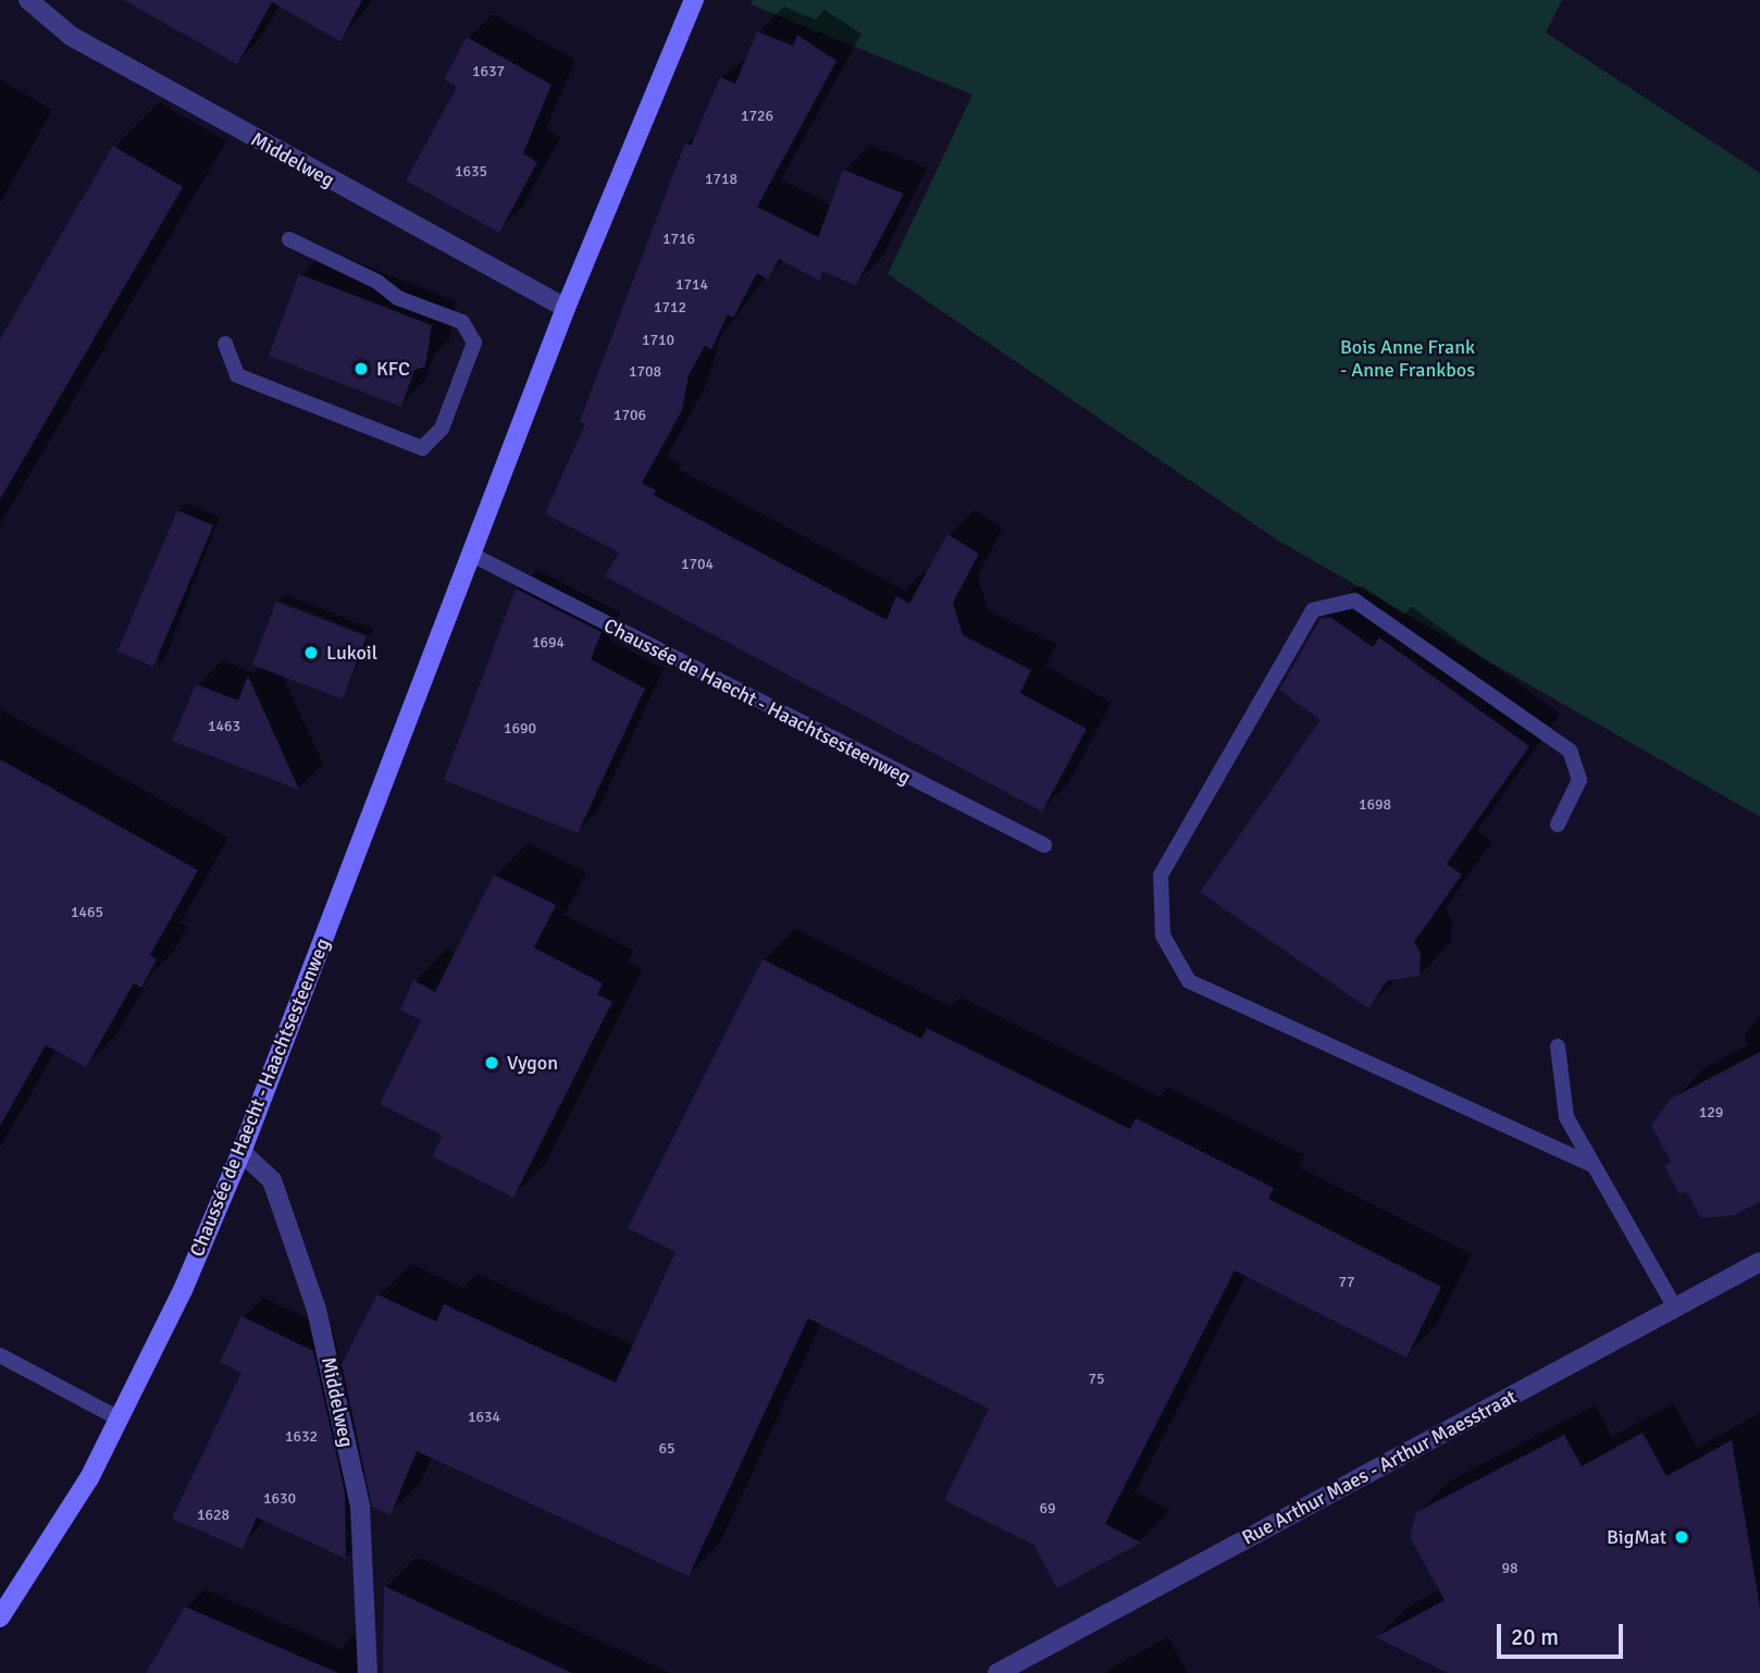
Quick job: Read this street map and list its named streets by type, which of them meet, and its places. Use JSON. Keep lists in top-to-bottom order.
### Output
{
  "streets": {
    "main road": ["Chaussée de Haecht - Haachtsesteenweg"],
    "street": ["Middelweg", "Rue Arthur Maes - Arthur Maesstraat"]
  },
  "crossings": [
    ["Middelweg", "Chaussée de Haecht - Haachtsesteenweg"]
  ],
  "parks": ["Bois Anne Frank - Anne Frankbos"],
  "places": [
    "KFC",
    "Lukoil",
    "Vygon",
    "BigMat"
  ],
  "house_numbers": [
    "1637",
    "1726",
    "1635",
    "1718",
    "1716",
    "1714",
    "1712",
    "1710",
    "1708",
    "1706",
    "1704",
    "1694",
    "1463",
    "1690",
    "1698",
    "1465",
    "129",
    "77",
    "75",
    "1634",
    "1632",
    "65",
    "1630",
    "69",
    "1628",
    "98"
  ],
  "scale_bar": "20 m"
}
